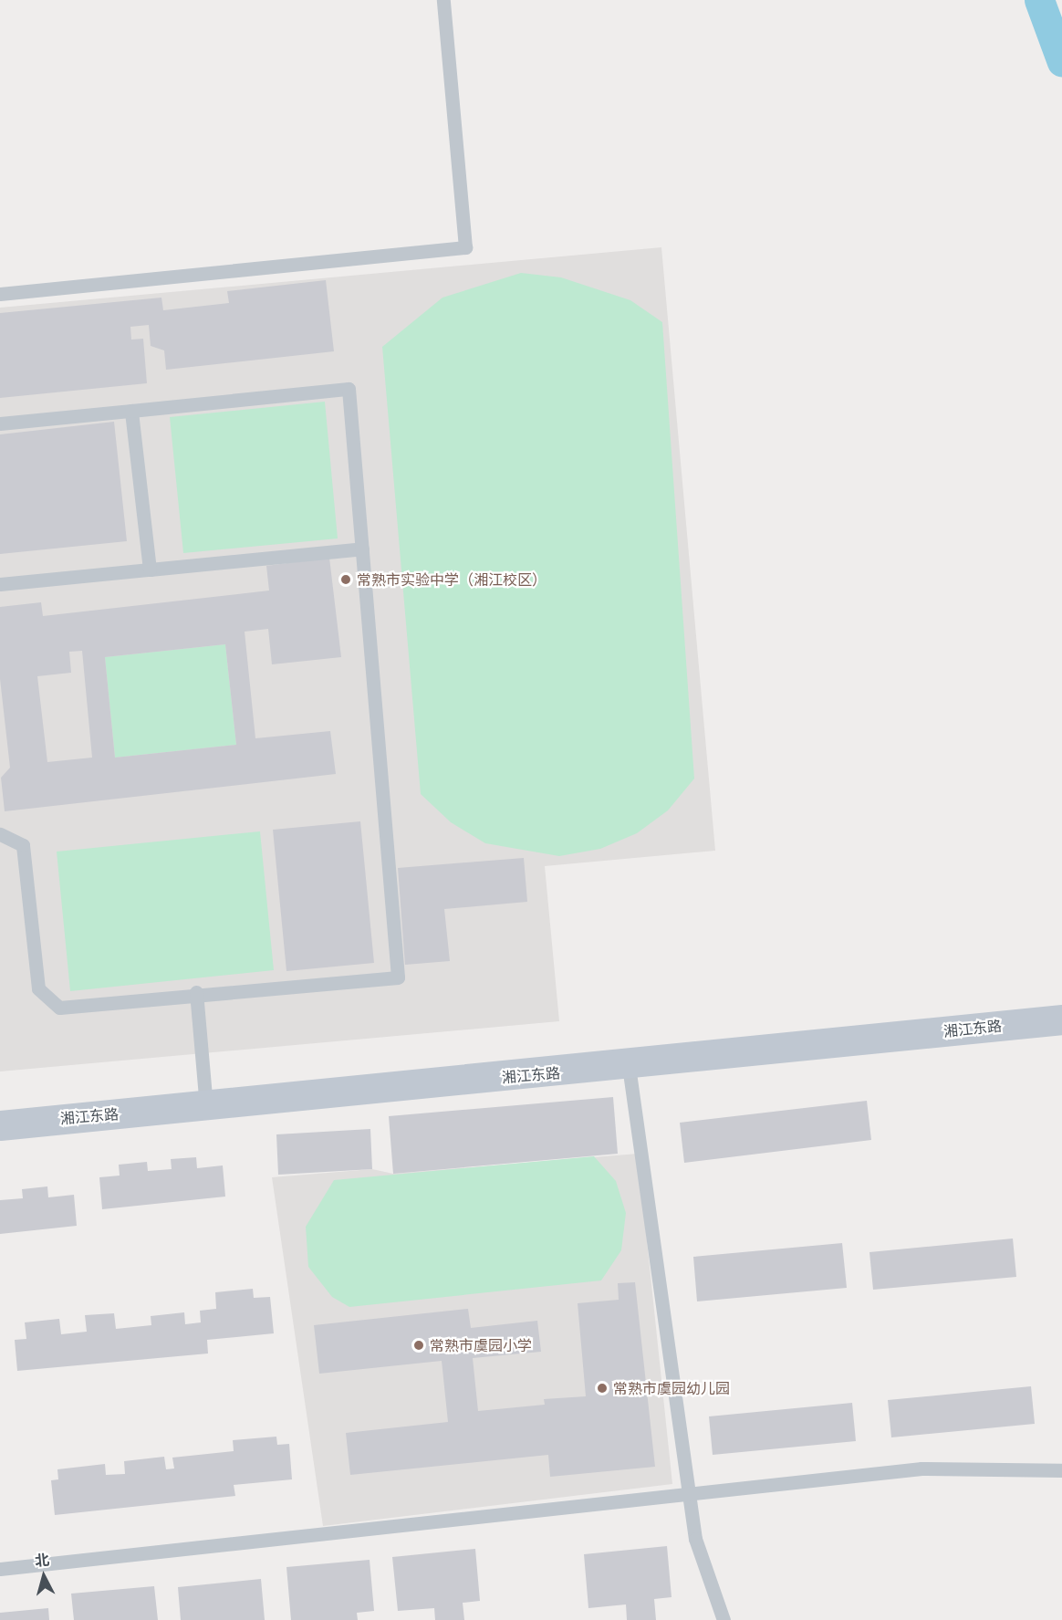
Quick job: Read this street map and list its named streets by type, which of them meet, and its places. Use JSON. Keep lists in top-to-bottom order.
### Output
{
  "streets": {
    "street": ["湘江东路"]
  },
  "places": ["常熟市实验中学（湘江校区）", "常熟市虞园小学", "常熟市虞园幼儿园"],
  "north": "top"
}
